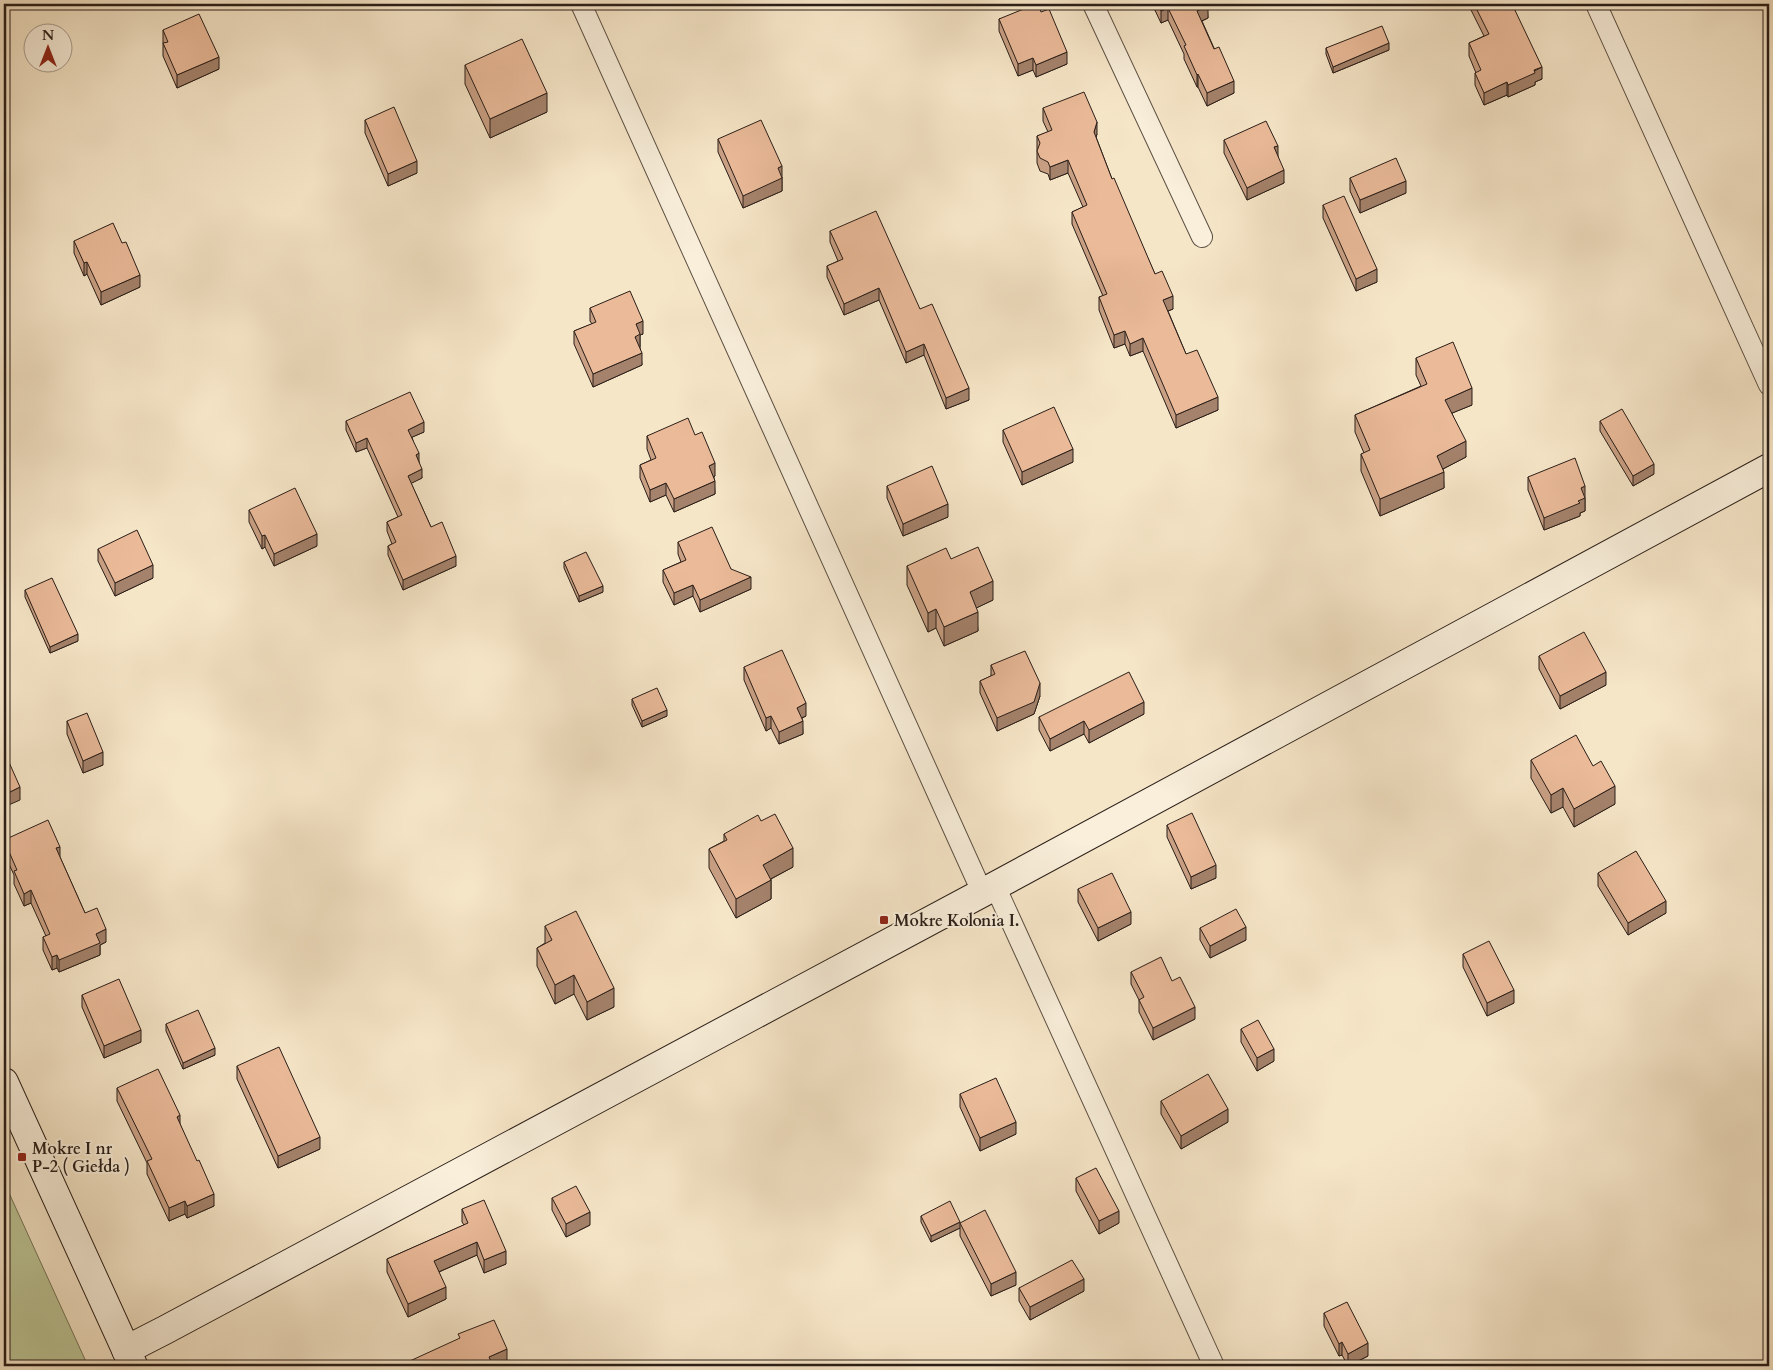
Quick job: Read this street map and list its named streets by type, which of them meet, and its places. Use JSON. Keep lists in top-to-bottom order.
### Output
{
  "places": {
    "transit": ["Mokre Kolonia I.", "Mokre I nr P-2 ( Giełda )"]
  },
  "north": "top"
}
